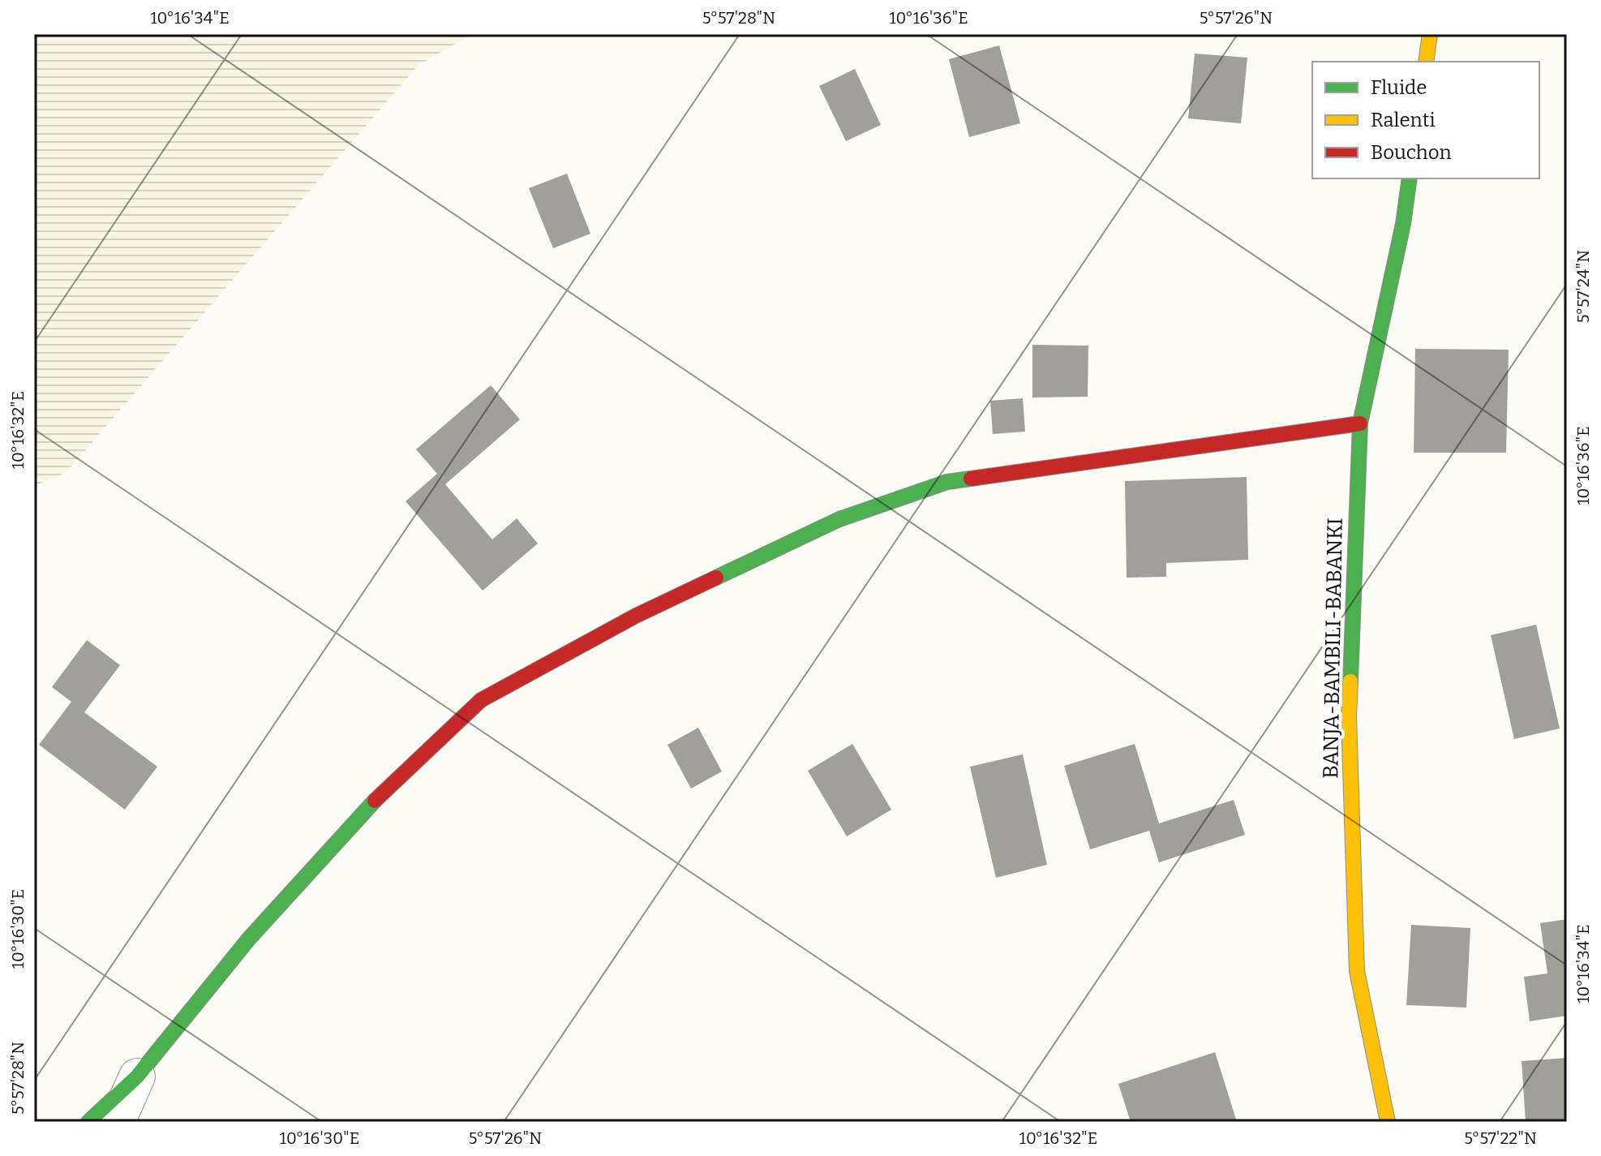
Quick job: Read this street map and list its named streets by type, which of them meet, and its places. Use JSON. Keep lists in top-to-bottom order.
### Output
{
  "streets": {
    "street": ["BANJA-BAMBILI-BABANKI"]
  },
  "legend": ["Fluide", "Ralenti", "Bouchon"],
  "coordinates": [
    "10°16'34\"E",
    "5°57'28\"N",
    "10°16'36\"E",
    "5°57'26\"N",
    "5°57'24\"N",
    "10°16'32\"E",
    "10°16'30\"E",
    "5°57'22\"N"
  ]
}
